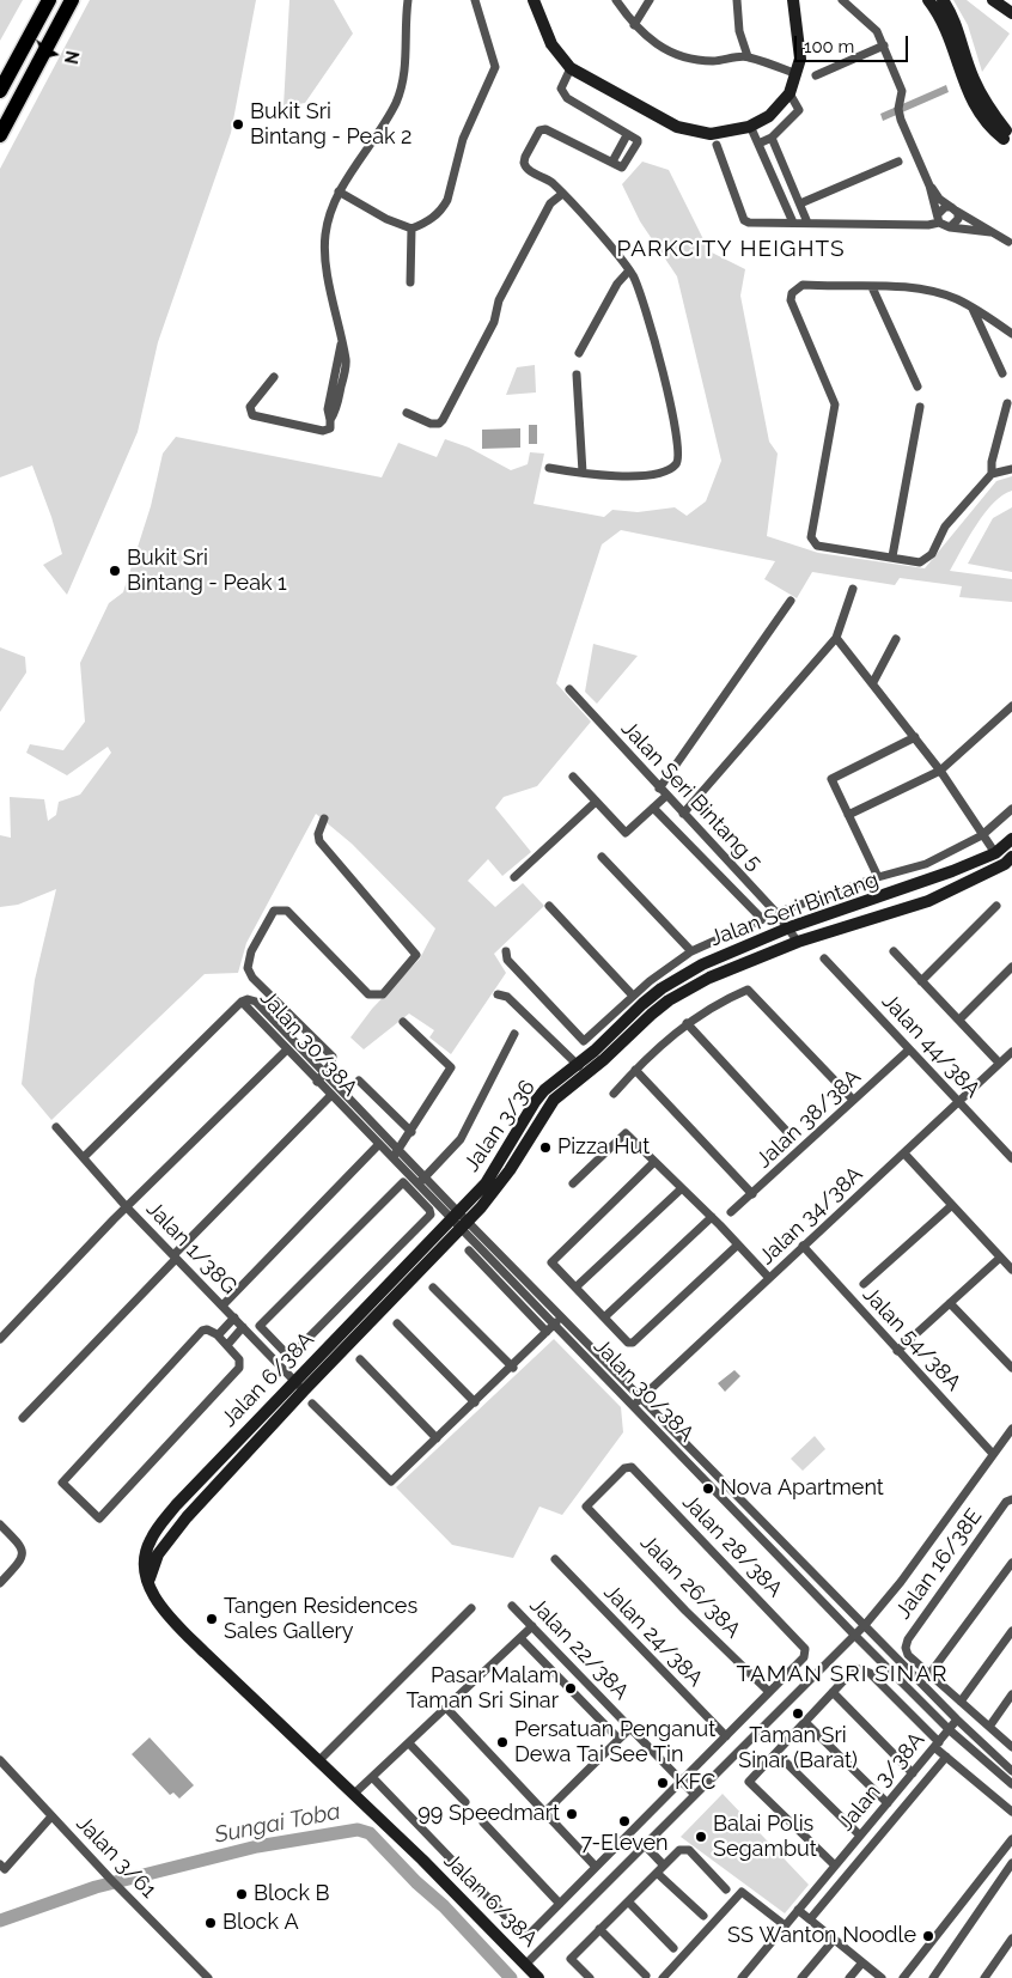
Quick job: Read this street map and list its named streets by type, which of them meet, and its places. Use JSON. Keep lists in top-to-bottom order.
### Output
{
  "streets": {
    "street": [
      "Jalan Seri Bintang 5",
      "Jalan Seri Bintang",
      "Jalan 30/38A",
      "Jalan 44/38A",
      "Jalan 38/38A",
      "Jalan 3/36",
      "Jalan 34/38A",
      "Jalan 1/38G",
      "Jalan 54/38A",
      "Jalan 6/38A",
      "Jalan 28/38A",
      "Jalan 16/38E",
      "Jalan 26/38A",
      "Jalan 24/38A",
      "Jalan 22/38A",
      "Jalan 3/38A",
      "Jalan 3/61"
    ]
  },
  "crossings": [
    ["Jalan Seri Bintang 5", "Jalan Seri Bintang"],
    ["Jalan Seri Bintang", "Jalan 3/36"],
    ["Jalan 30/38A", "Jalan 3/36"],
    ["Jalan 30/38A", "Jalan 34/38A"],
    ["Jalan 30/38A", "Jalan 6/38A"],
    ["Jalan 30/38A", "Jalan 3/38A"],
    ["Jalan 44/38A", "Jalan 38/38A"],
    ["Jalan 44/38A", "Jalan 34/38A"],
    ["Jalan 3/36", "Jalan 6/38A"],
    ["Jalan 34/38A", "Jalan 54/38A"],
    ["Jalan 1/38G", "Jalan 6/38A"],
    ["Jalan 28/38A", "Jalan 26/38A"]
  ],
  "districts": ["PARKCITY HEIGHTS", "TAMAN SRI SINAR"],
  "water": ["Sungai Toba"],
  "places": [
    "Bukit Sri Bintang - Peak 2",
    "Bukit Sri Bintang - Peak 1",
    "Pizza Hut",
    "Nova Apartment",
    "Tangen Residences Sales Gallery",
    "Pasar Malam Taman Sri Sinar",
    "Taman Sri Sinar (Barat)",
    "Persatuan Penganut Dewa Tai See Tin",
    "KFC",
    "99 Speedmart",
    "7-Eleven",
    "Balai Polis Segambut",
    "Block B",
    "Block A",
    "SS Wanton Noodle"
  ],
  "scale_bar": "100 m",
  "north": "right"
}
